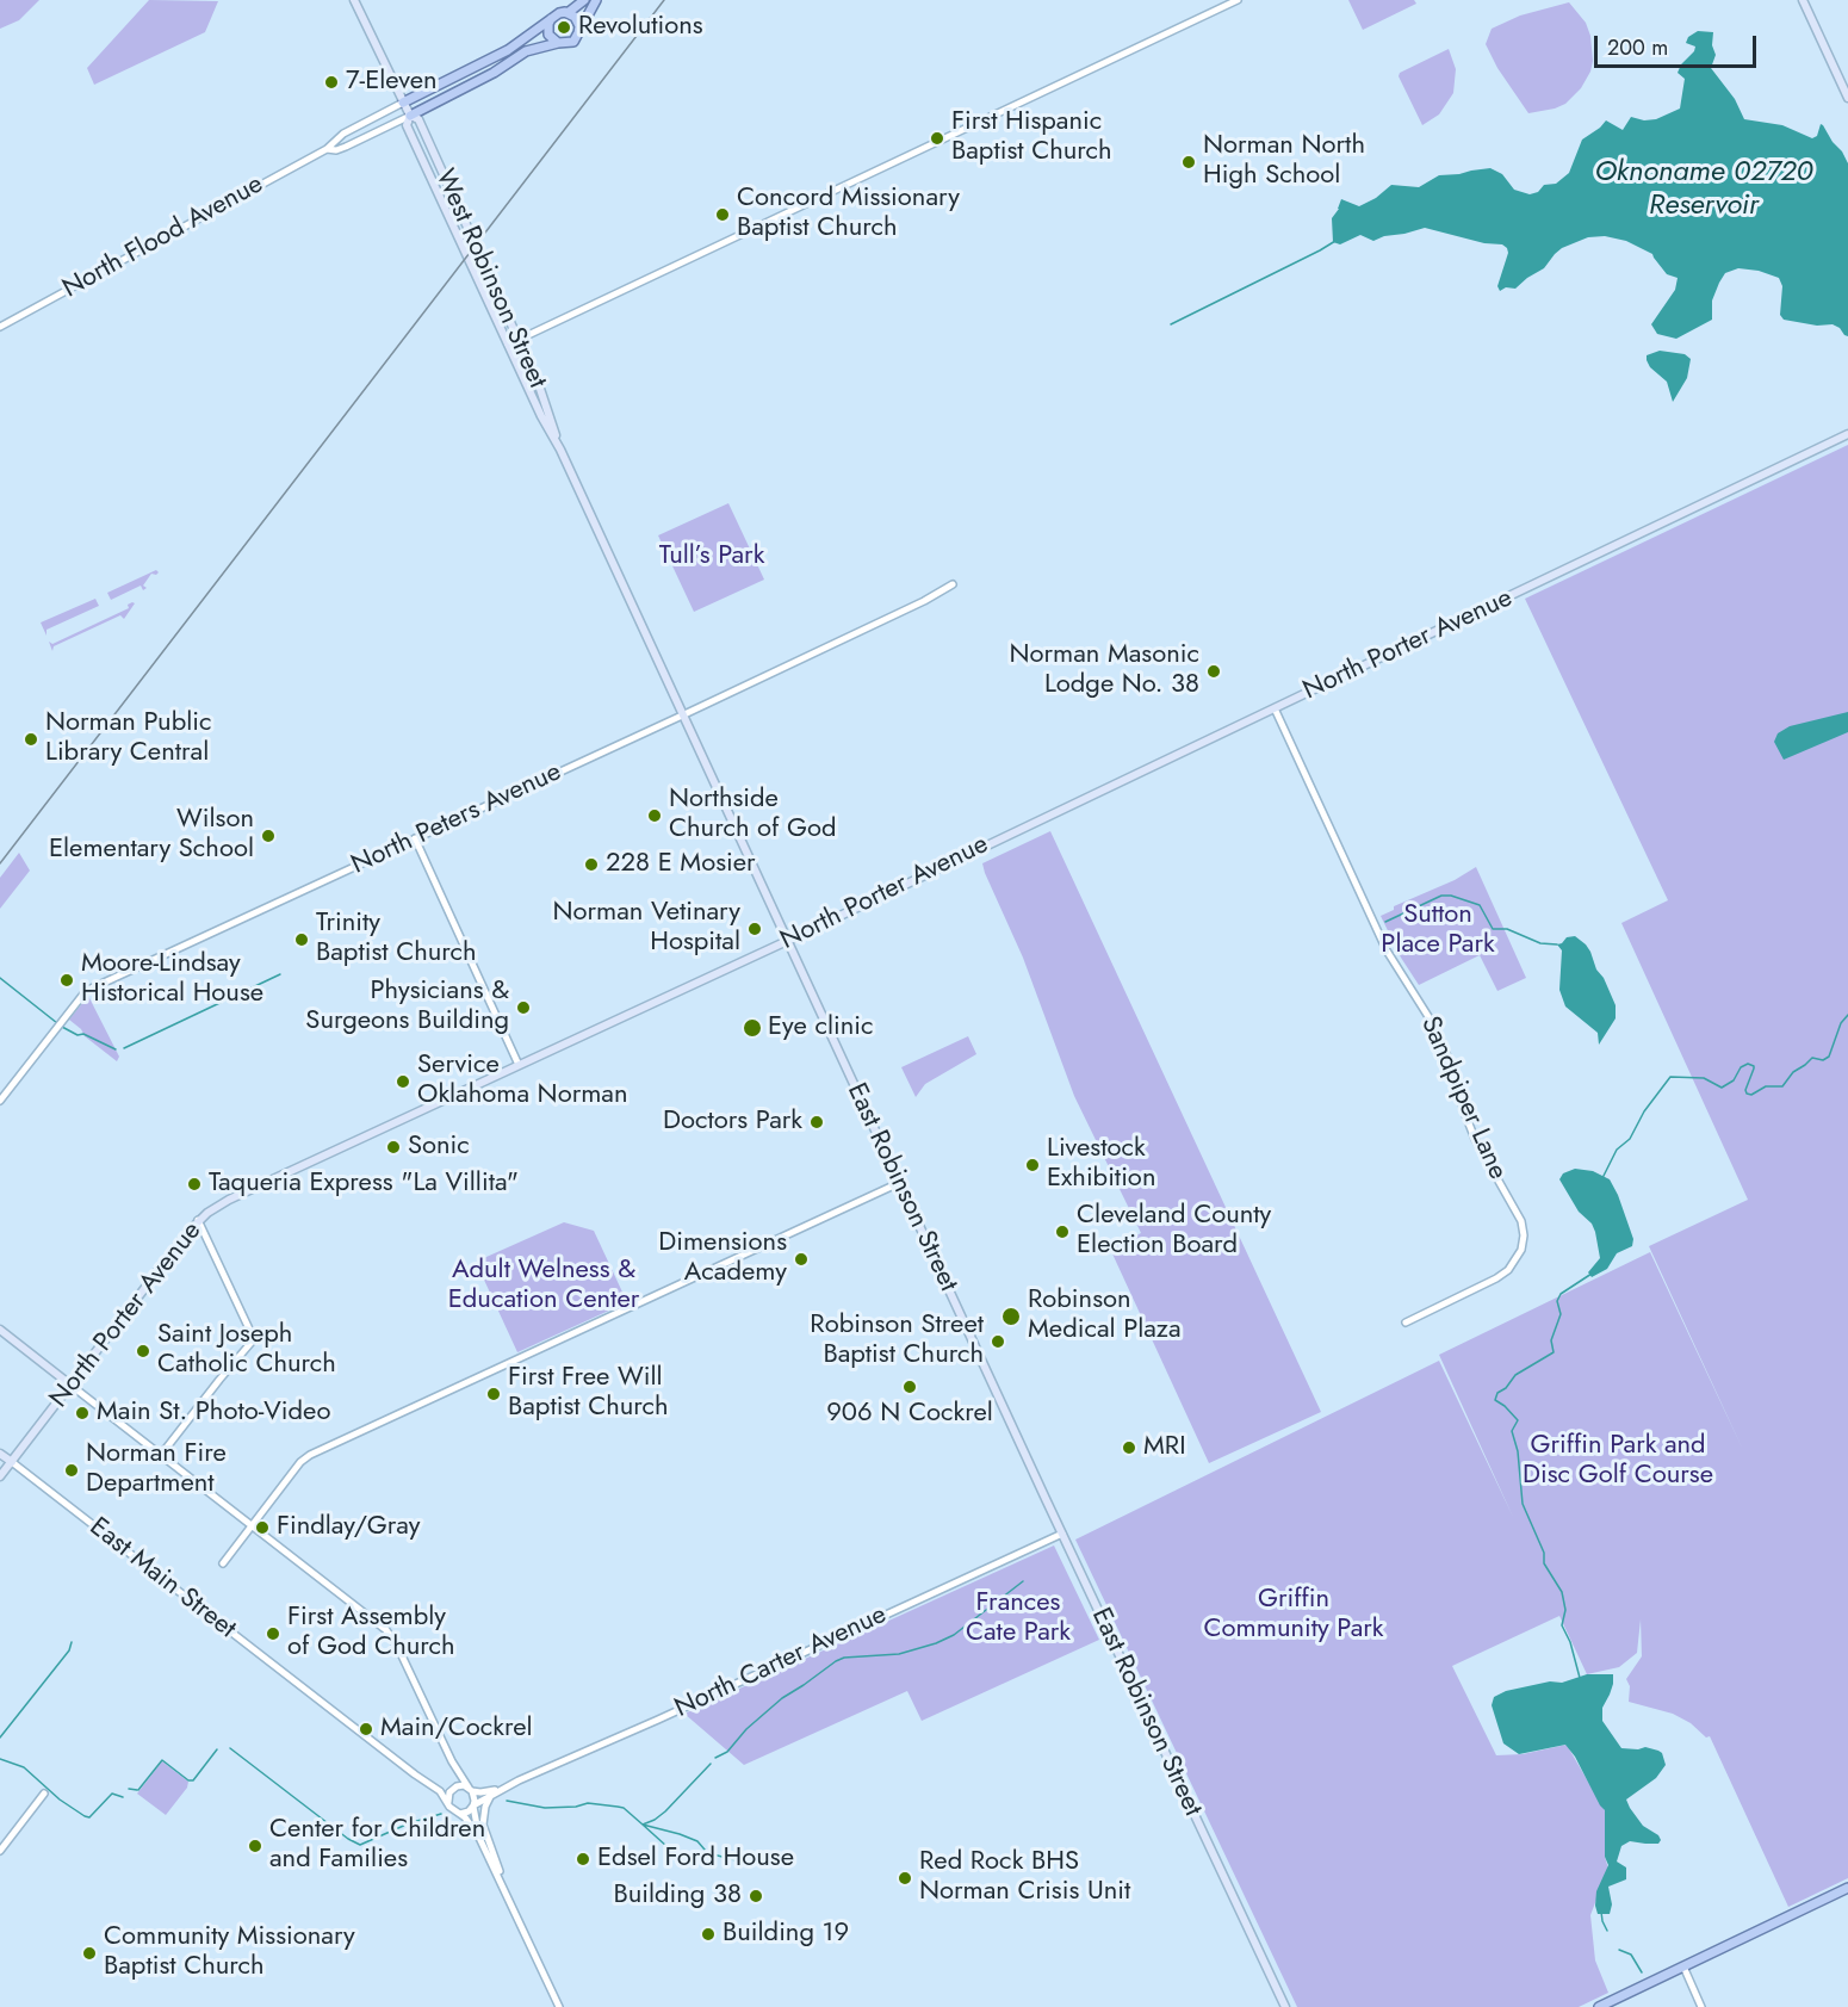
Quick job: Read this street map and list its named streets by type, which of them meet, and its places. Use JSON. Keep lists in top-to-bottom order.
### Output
{
  "streets": {
    "main road": [
      "North Flood Avenue",
      "West Robinson Street",
      "North Porter Avenue",
      "East Robinson Street",
      "East Main Street"
    ],
    "street": ["North Peters Avenue", "Sandpiper Lane", "North Carter Avenue"]
  },
  "crossings": [
    ["North Flood Avenue", "West Robinson Street"],
    ["West Robinson Street", "East Robinson Street"],
    ["North Porter Avenue", "Sandpiper Lane"],
    ["North Porter Avenue", "East Robinson Street"],
    ["North Porter Avenue", "East Main Street"],
    ["North Peters Avenue", "East Robinson Street"],
    ["East Robinson Street", "North Carter Avenue"],
    ["East Main Street", "North Carter Avenue"]
  ],
  "water": ["Oknoname 02720 Reservoir"],
  "parks": [
    "Tull’s Park",
    "Sutton Place Park",
    "Adult Welness & Education Center",
    "Griffin Park and Disc Golf Course",
    "Griffin Community Park",
    "Frances Cate Park"
  ],
  "places": [
    "Revolutions",
    "7-Eleven",
    "First Hispanic Baptist Church",
    "Norman North High School",
    "Concord Missionary Baptist Church",
    "Norman Masonic Lodge No. 38",
    "Norman Public Library Central",
    "Northside Church of God",
    "Wilson Elementary School",
    "228 E Mosier",
    "Norman Vetinary Hospital",
    "Trinity Baptist Church",
    "Moore-Lindsay Historical House",
    "Physicians & Surgeons Building",
    "Eye clinic",
    "Service Oklahoma Norman",
    "Doctors Park",
    "Sonic",
    "Livestock Exhibition",
    "Taqueria Express \"La Villita\"",
    "Cleveland County Election Board",
    "Dimensions Academy",
    "Robinson Medical Plaza",
    "Robinson Street Baptist Church",
    "Saint Joseph Catholic Church",
    "906 N Cockrel",
    "First Free Will Baptist Church",
    "Main St. Photo-Video",
    "MRI",
    "Norman Fire Department",
    "Findlay/Gray",
    "First Assembly of God Church",
    "Main/Cockrel",
    "Center for Children and Families",
    "Edsel Ford House",
    "Red Rock BHS Norman Crisis Unit",
    "Building 38",
    "Building 19",
    "Community Missionary Baptist Church"
  ],
  "scale_bar": "200 m"
}
